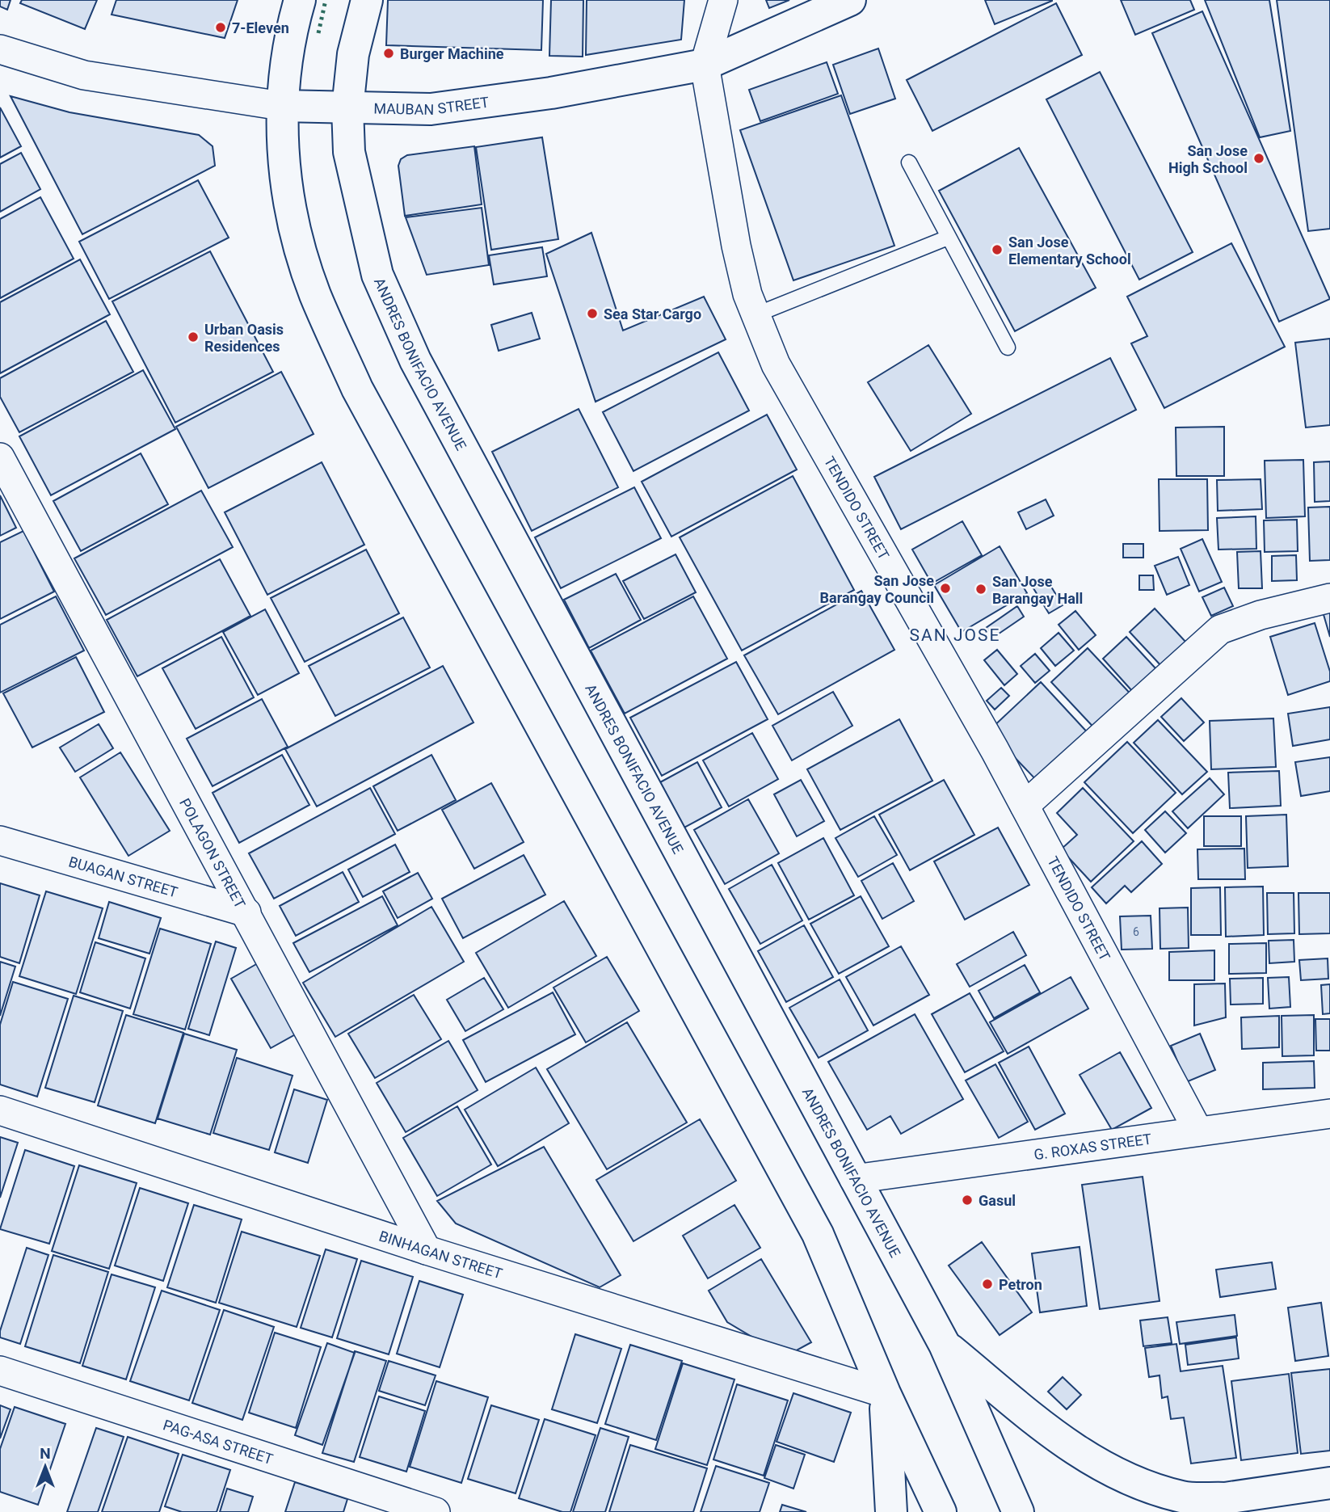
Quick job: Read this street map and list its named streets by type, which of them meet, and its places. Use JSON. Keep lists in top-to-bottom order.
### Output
{
  "streets": {
    "main road": ["MAUBAN STREET", "ANDRES BONIFACIO AVENUE"],
    "street": [
      "TENDIDO STREET",
      "POLAGON STREET",
      "BUAGAN STREET",
      "G. ROXAS STREET",
      "BINHAGAN STREET",
      "PAG-ASA STREET"
    ]
  },
  "crossings": [
    ["MAUBAN STREET", "ANDRES BONIFACIO AVENUE"],
    ["MAUBAN STREET", "TENDIDO STREET"],
    ["ANDRES BONIFACIO AVENUE", "G. ROXAS STREET"],
    ["TENDIDO STREET", "G. ROXAS STREET"],
    ["POLAGON STREET", "BUAGAN STREET"],
    ["POLAGON STREET", "BINHAGAN STREET"]
  ],
  "districts": ["SAN JOSE"],
  "places": [
    "7-Eleven",
    "Burger Machine",
    "San Jose High School",
    "San Jose Elementary School",
    "Sea Star Cargo",
    "Urban Oasis Residences",
    "San Jose Barangay Council",
    "San Jose Barangay Hall",
    "Gasul",
    "Petron"
  ],
  "house_numbers": ["6"],
  "north": "top"
}
